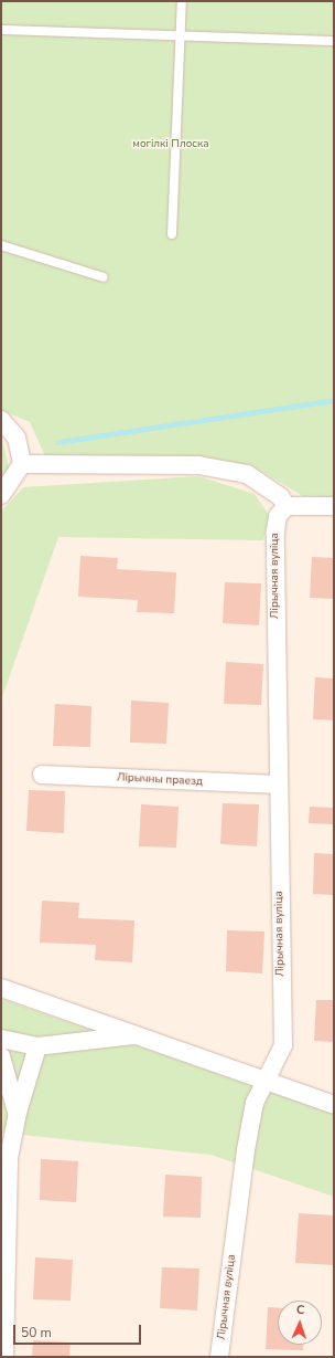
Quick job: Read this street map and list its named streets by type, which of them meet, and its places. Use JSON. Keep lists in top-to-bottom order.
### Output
{
  "streets": {
    "street": ["Лірычная вуліца", "Лірычны праезд"]
  },
  "crossings": [
    ["Лірычная вуліца", "Лірычны праезд"]
  ],
  "parks": ["могілкі Плоска"],
  "scale_bar": "50 m",
  "north": "top"
}
